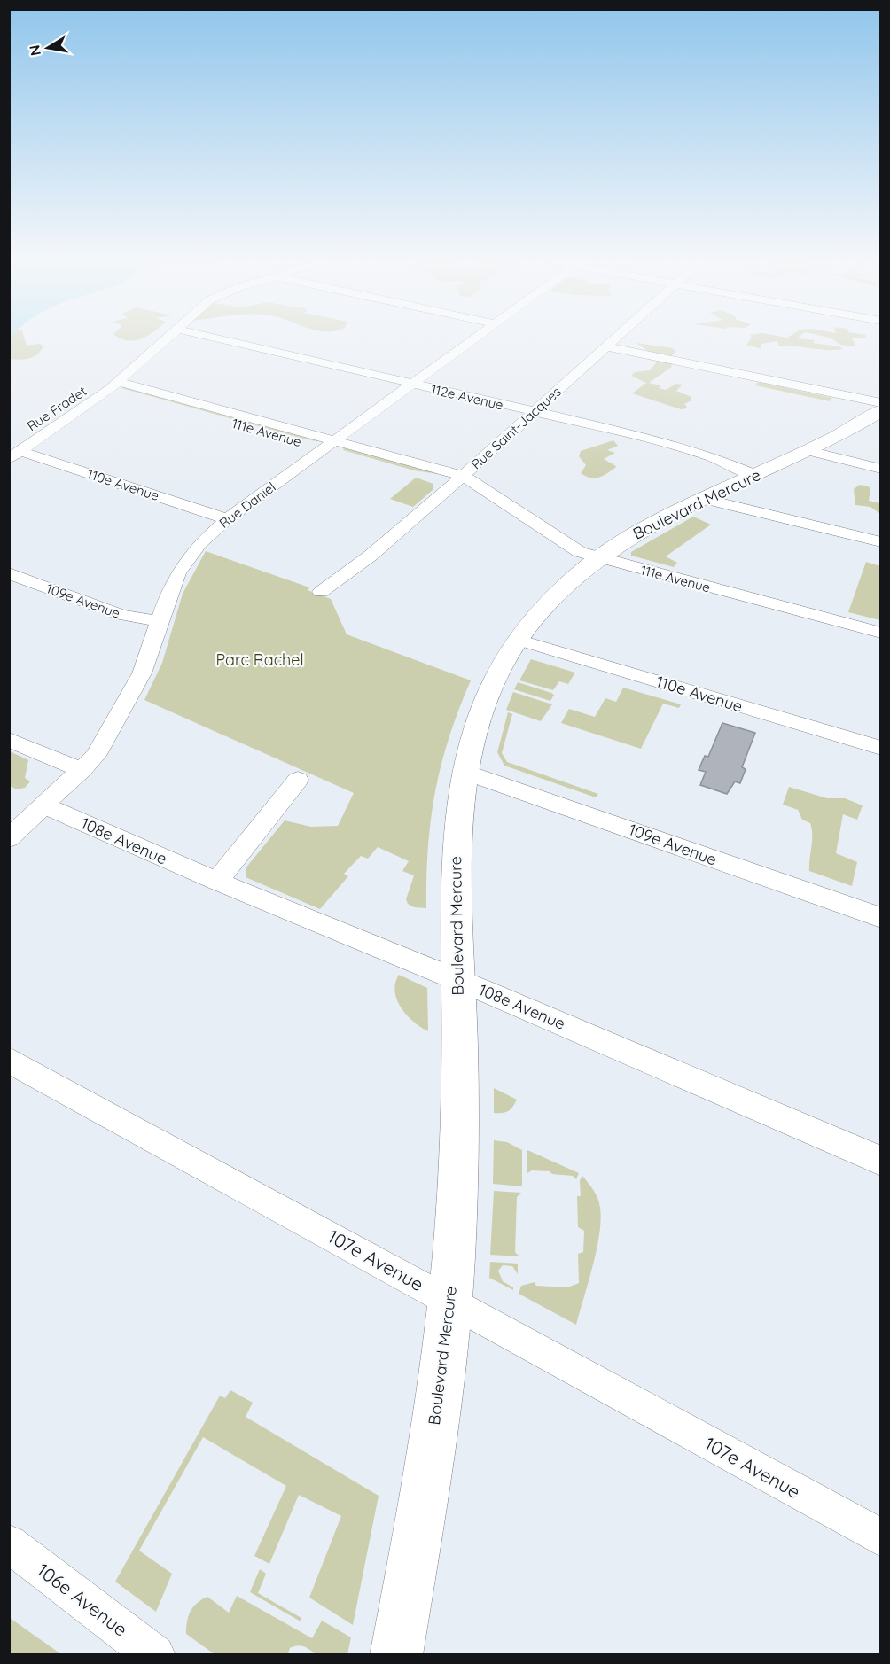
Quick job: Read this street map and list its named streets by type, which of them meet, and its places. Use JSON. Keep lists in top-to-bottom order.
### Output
{
  "streets": {
    "street": [
      "112e Avenue",
      "Rue Fradet",
      "Rue Saint-Jacques",
      "111e Avenue",
      "110e Avenue",
      "Boulevard Mercure",
      "Rue Daniel",
      "109e Avenue",
      "108e Avenue",
      "107e Avenue",
      "106e Avenue"
    ]
  },
  "crossings": [
    ["112e Avenue", "Rue Saint-Jacques"],
    ["112e Avenue", "Boulevard Mercure"],
    ["112e Avenue", "Rue Daniel"],
    ["Rue Fradet", "111e Avenue"],
    ["Rue Fradet", "110e Avenue"],
    ["Rue Saint-Jacques", "111e Avenue"],
    ["111e Avenue", "Boulevard Mercure"],
    ["111e Avenue", "Rue Daniel"],
    ["110e Avenue", "Boulevard Mercure"],
    ["110e Avenue", "Rue Daniel"],
    ["Boulevard Mercure", "109e Avenue"],
    ["Boulevard Mercure", "108e Avenue"],
    ["Boulevard Mercure", "107e Avenue"],
    ["Rue Daniel", "109e Avenue"],
    ["Rue Daniel", "108e Avenue"]
  ],
  "parks": ["Parc Rachel"],
  "north": "left"
}
